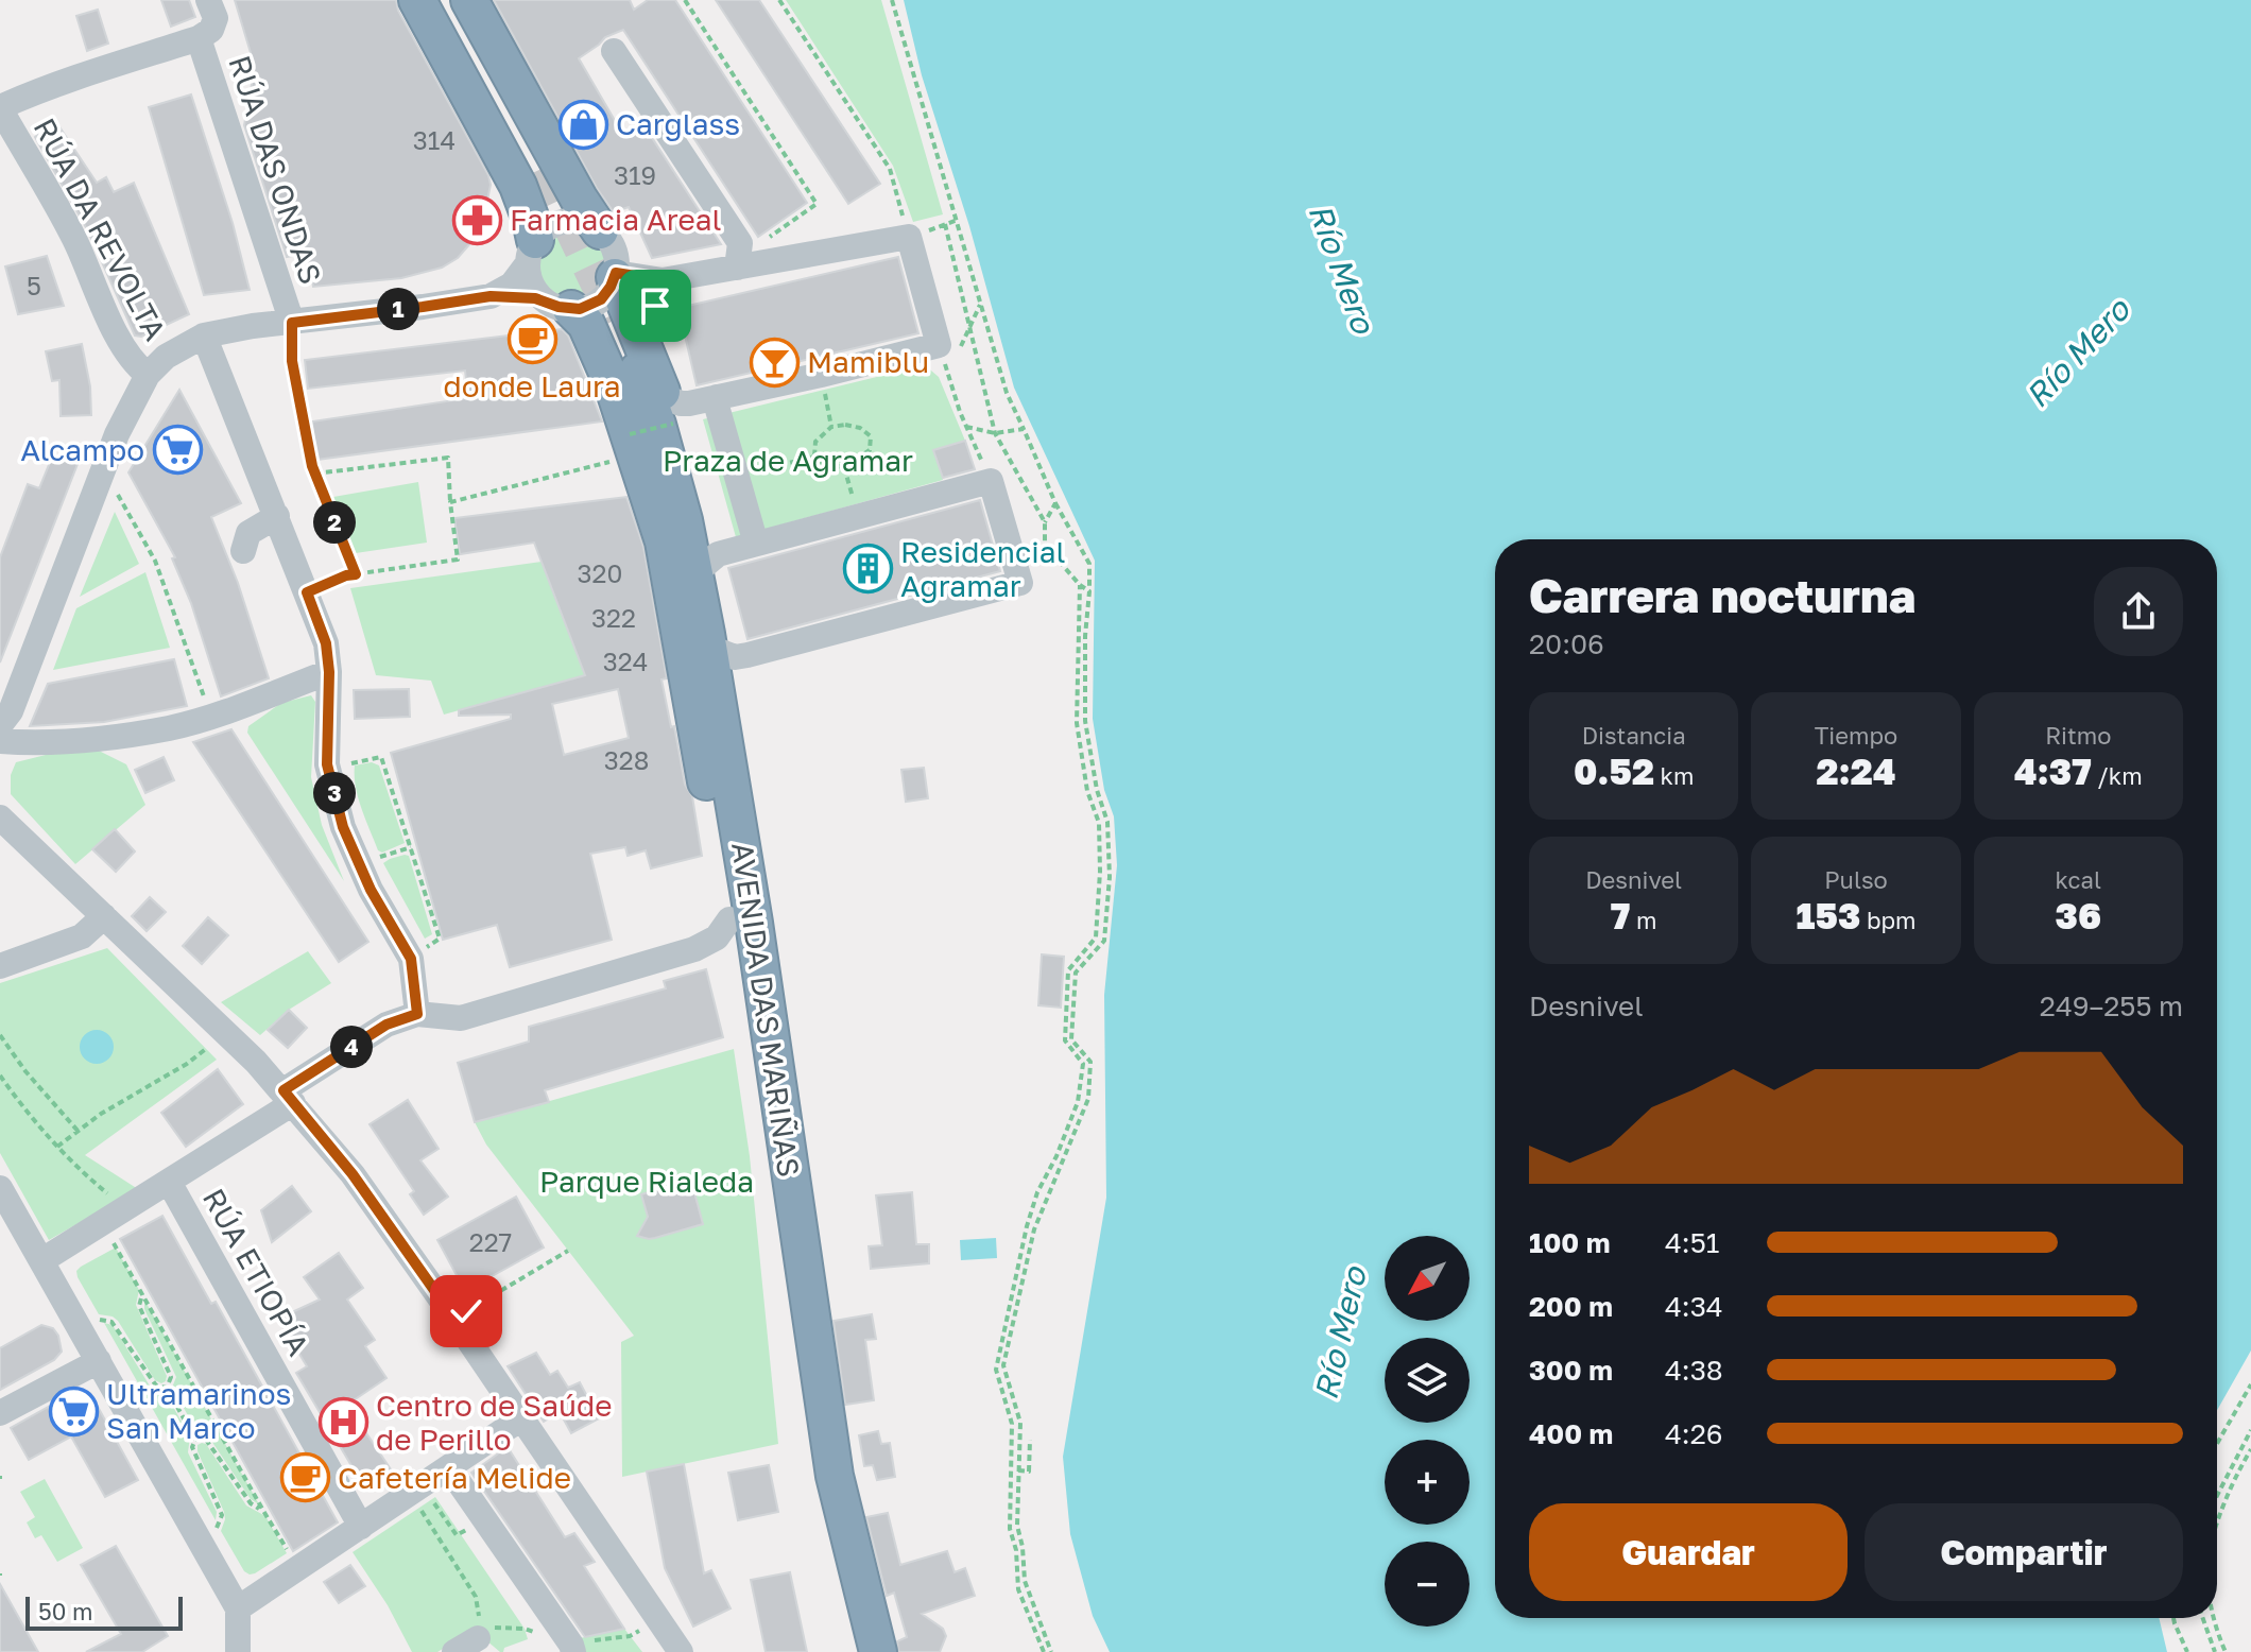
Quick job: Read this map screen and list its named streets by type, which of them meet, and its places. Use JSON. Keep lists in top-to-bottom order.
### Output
{
  "streets": {
    "highway": ["AVENIDA DAS MARIÑAS"],
    "street": ["RÚA DAS ONDAS", "RÚA DA REVOLTA", "RÚA ETIOPÍA"]
  },
  "crossings": [
    ["RÚA DAS ONDAS", "RÚA DA REVOLTA"]
  ],
  "water": ["Río Mero"],
  "parks": ["Praza de Agramar", "Parque Rialeda"],
  "places": {
    "shop": ["Carglass"],
    "pharmacy": ["Farmacia Areal"],
    "cafe": ["donde Laura", "Cafetería Melide"],
    "bar": ["Mamiblu"],
    "supermarket": ["Alcampo", "Ultramarinos San Marco"],
    "building": ["Residencial Agramar"],
    "hospital": ["Centro de Saúde de Perillo"]
  },
  "house_numbers": [
    "314",
    "319",
    "5",
    "320",
    "322",
    "324",
    "328",
    "227"
  ],
  "scale_bar": "50 m",
  "north": "bottom left",
  "page": {
    "pins": [
      "1",
      "2",
      "3",
      "4"
    ],
    "heading": ["Carrera nocturna", "20:06"],
    "stats": [
      ["Distancia", "0.52 km"],
      ["Tiempo", "2:24"],
      ["Ritmo", "4:37 /km"],
      ["Desnivel", "7 m"],
      ["Pulso", "153 bpm"],
      ["kcal", "36"]
    ],
    "chart": ["Desnivel", "249–255 m"],
    "list": [
      {
        "name": "100 m",
        "note": "4:51"
      },
      {
        "name": "200 m",
        "note": "4:34"
      },
      {
        "name": "300 m",
        "note": "4:38"
      },
      {
        "name": "400 m",
        "note": "4:26"
      }
    ],
    "map_buttons": ["+", "−"],
    "buttons": ["Guardar", "Compartir"],
    "scale": "50 m"
  }
}
